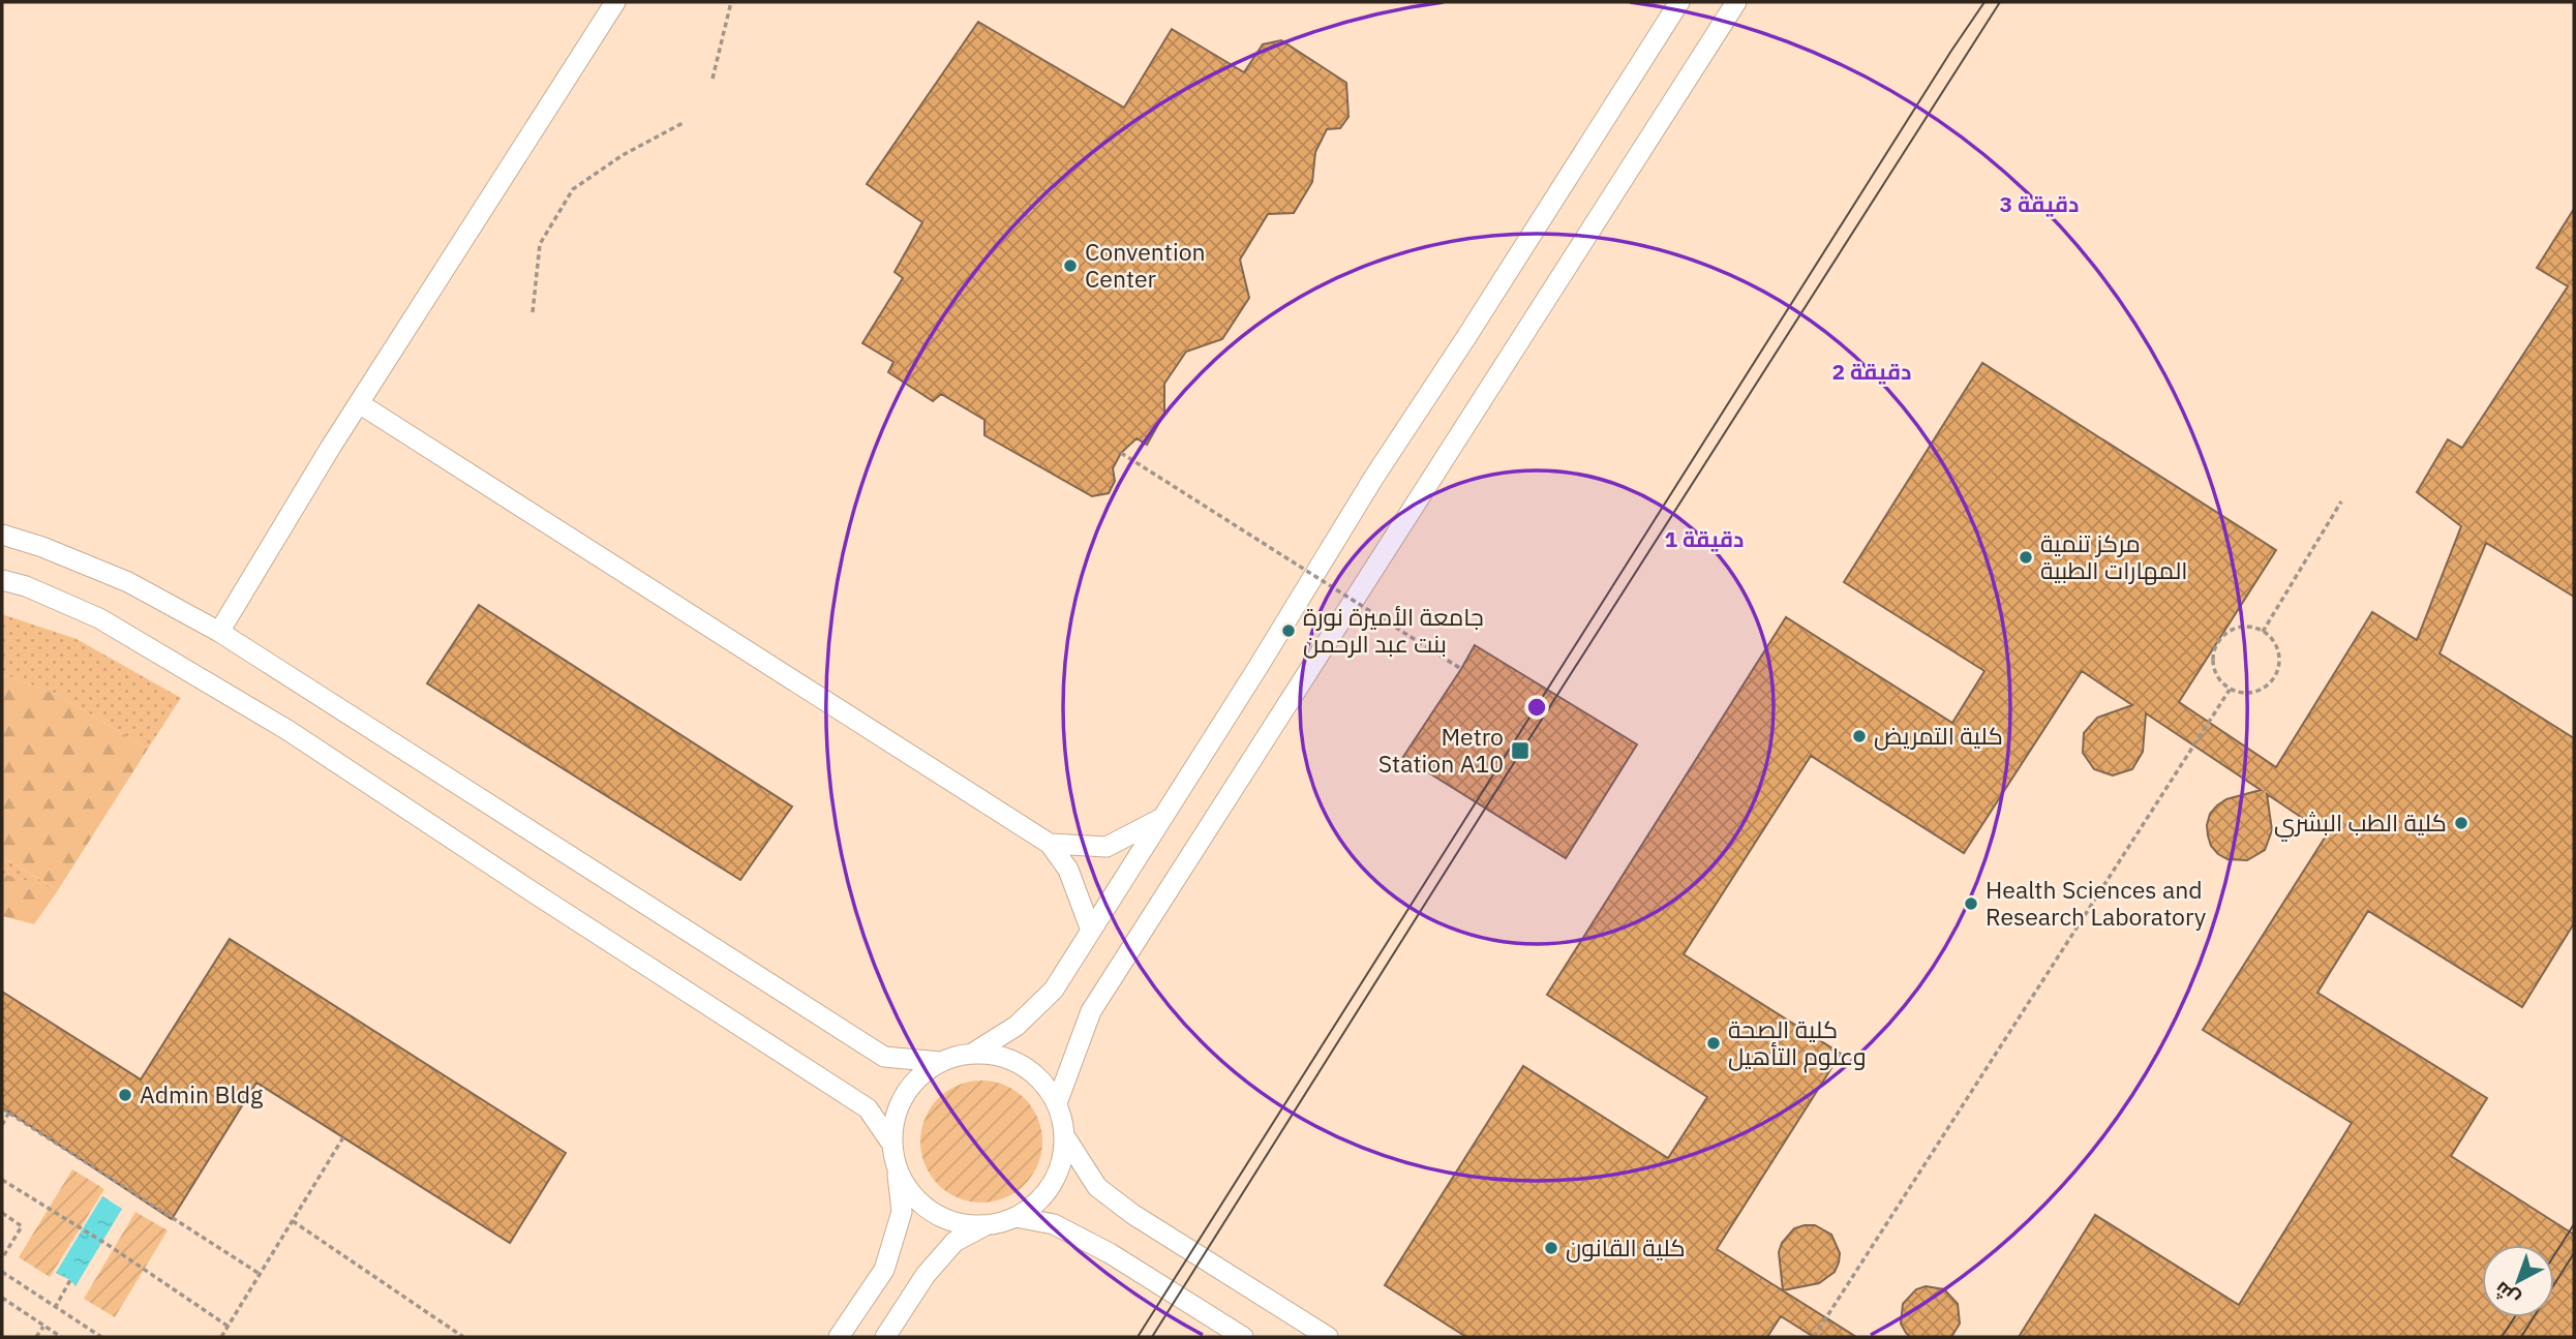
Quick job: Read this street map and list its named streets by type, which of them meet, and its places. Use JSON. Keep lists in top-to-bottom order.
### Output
{
  "places": {
    "other": [
      "Convention Center",
      "مركز تنمية المهارات الطبية",
      "جامعة الأميرة نورة بنت عبد الرحمن",
      "كلية التمريض",
      "كلية الطب البشري",
      "Health Sciences and Research Laboratory",
      "كلية الصحة وعلوم التأهيل",
      "Admin Bldg",
      "كلية القانون"
    ],
    "transit": ["Metro Station A10"]
  },
  "north": "bottom left",
  "rings": ["3 دقيقة", "2 دقيقة", "1 دقيقة"]
}
